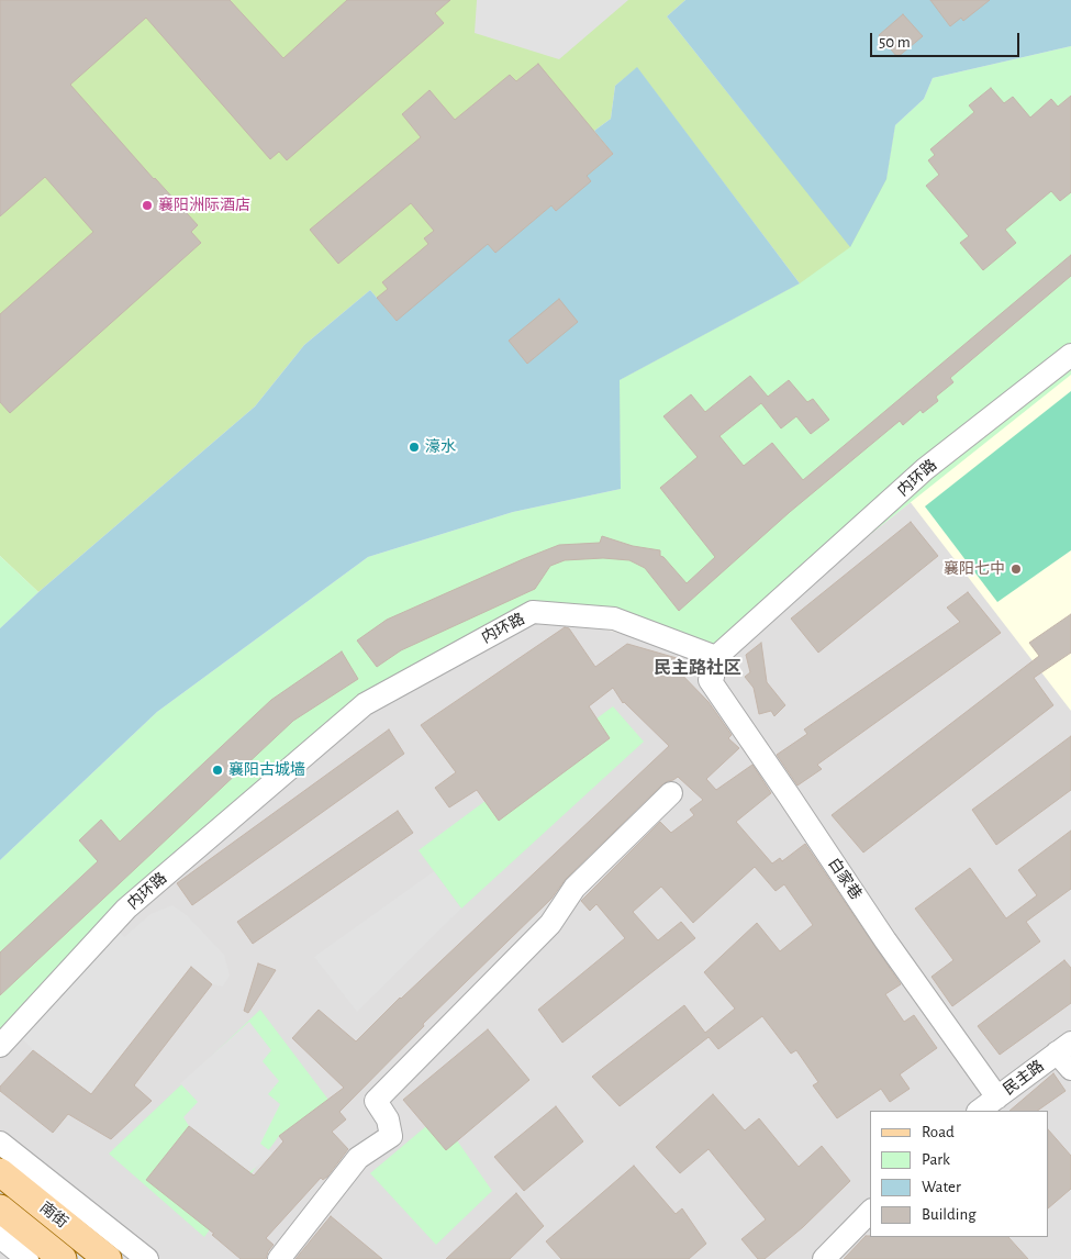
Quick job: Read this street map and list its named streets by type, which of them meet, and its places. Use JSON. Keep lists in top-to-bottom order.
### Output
{
  "streets": {
    "main road": ["南街"],
    "street": ["内环路", "白家巷", "民主路"]
  },
  "crossings": [
    ["内环路", "白家巷"],
    ["白家巷", "民主路"]
  ],
  "districts": ["民主路社区"],
  "places": [
    "襄阳洲际酒店",
    "濠水",
    "襄阳七中",
    "襄阳古城墙"
  ],
  "legend": [
    "Road",
    "Park",
    "Water",
    "Building"
  ],
  "scale_bar": "50 m"
}
